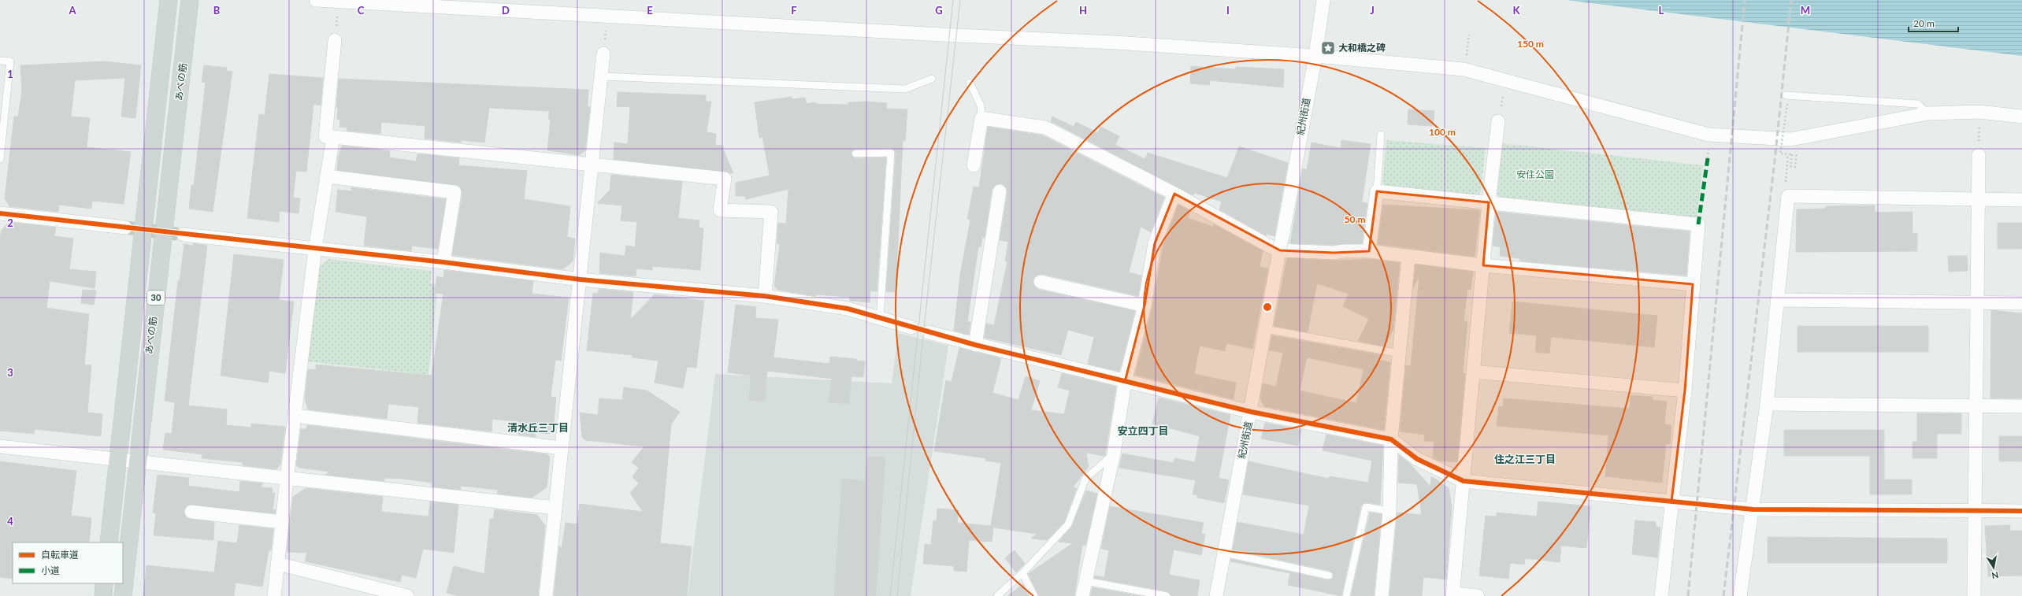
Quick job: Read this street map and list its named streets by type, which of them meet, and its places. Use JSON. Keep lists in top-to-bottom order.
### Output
{
  "streets": {
    "main road": ["あべの筋", "30"],
    "street": ["紀州街道"]
  },
  "districts": ["清水丘三丁目", "安立四丁目", "住之江三丁目"],
  "parks": ["安住公園"],
  "places": {
    "place": ["大和橋之碑"]
  },
  "legend": ["自転車道", "小道"],
  "scale_bar": "20 m",
  "north": "bottom",
  "grid": {
    "columns": [
      "A",
      "B",
      "C",
      "D",
      "E",
      "F",
      "G",
      "H",
      "I",
      "J",
      "K",
      "L",
      "M"
    ],
    "rows": [
      "1",
      "2",
      "3",
      "4"
    ]
  },
  "rings": ["150 m", "100 m", "50 m"]
}
